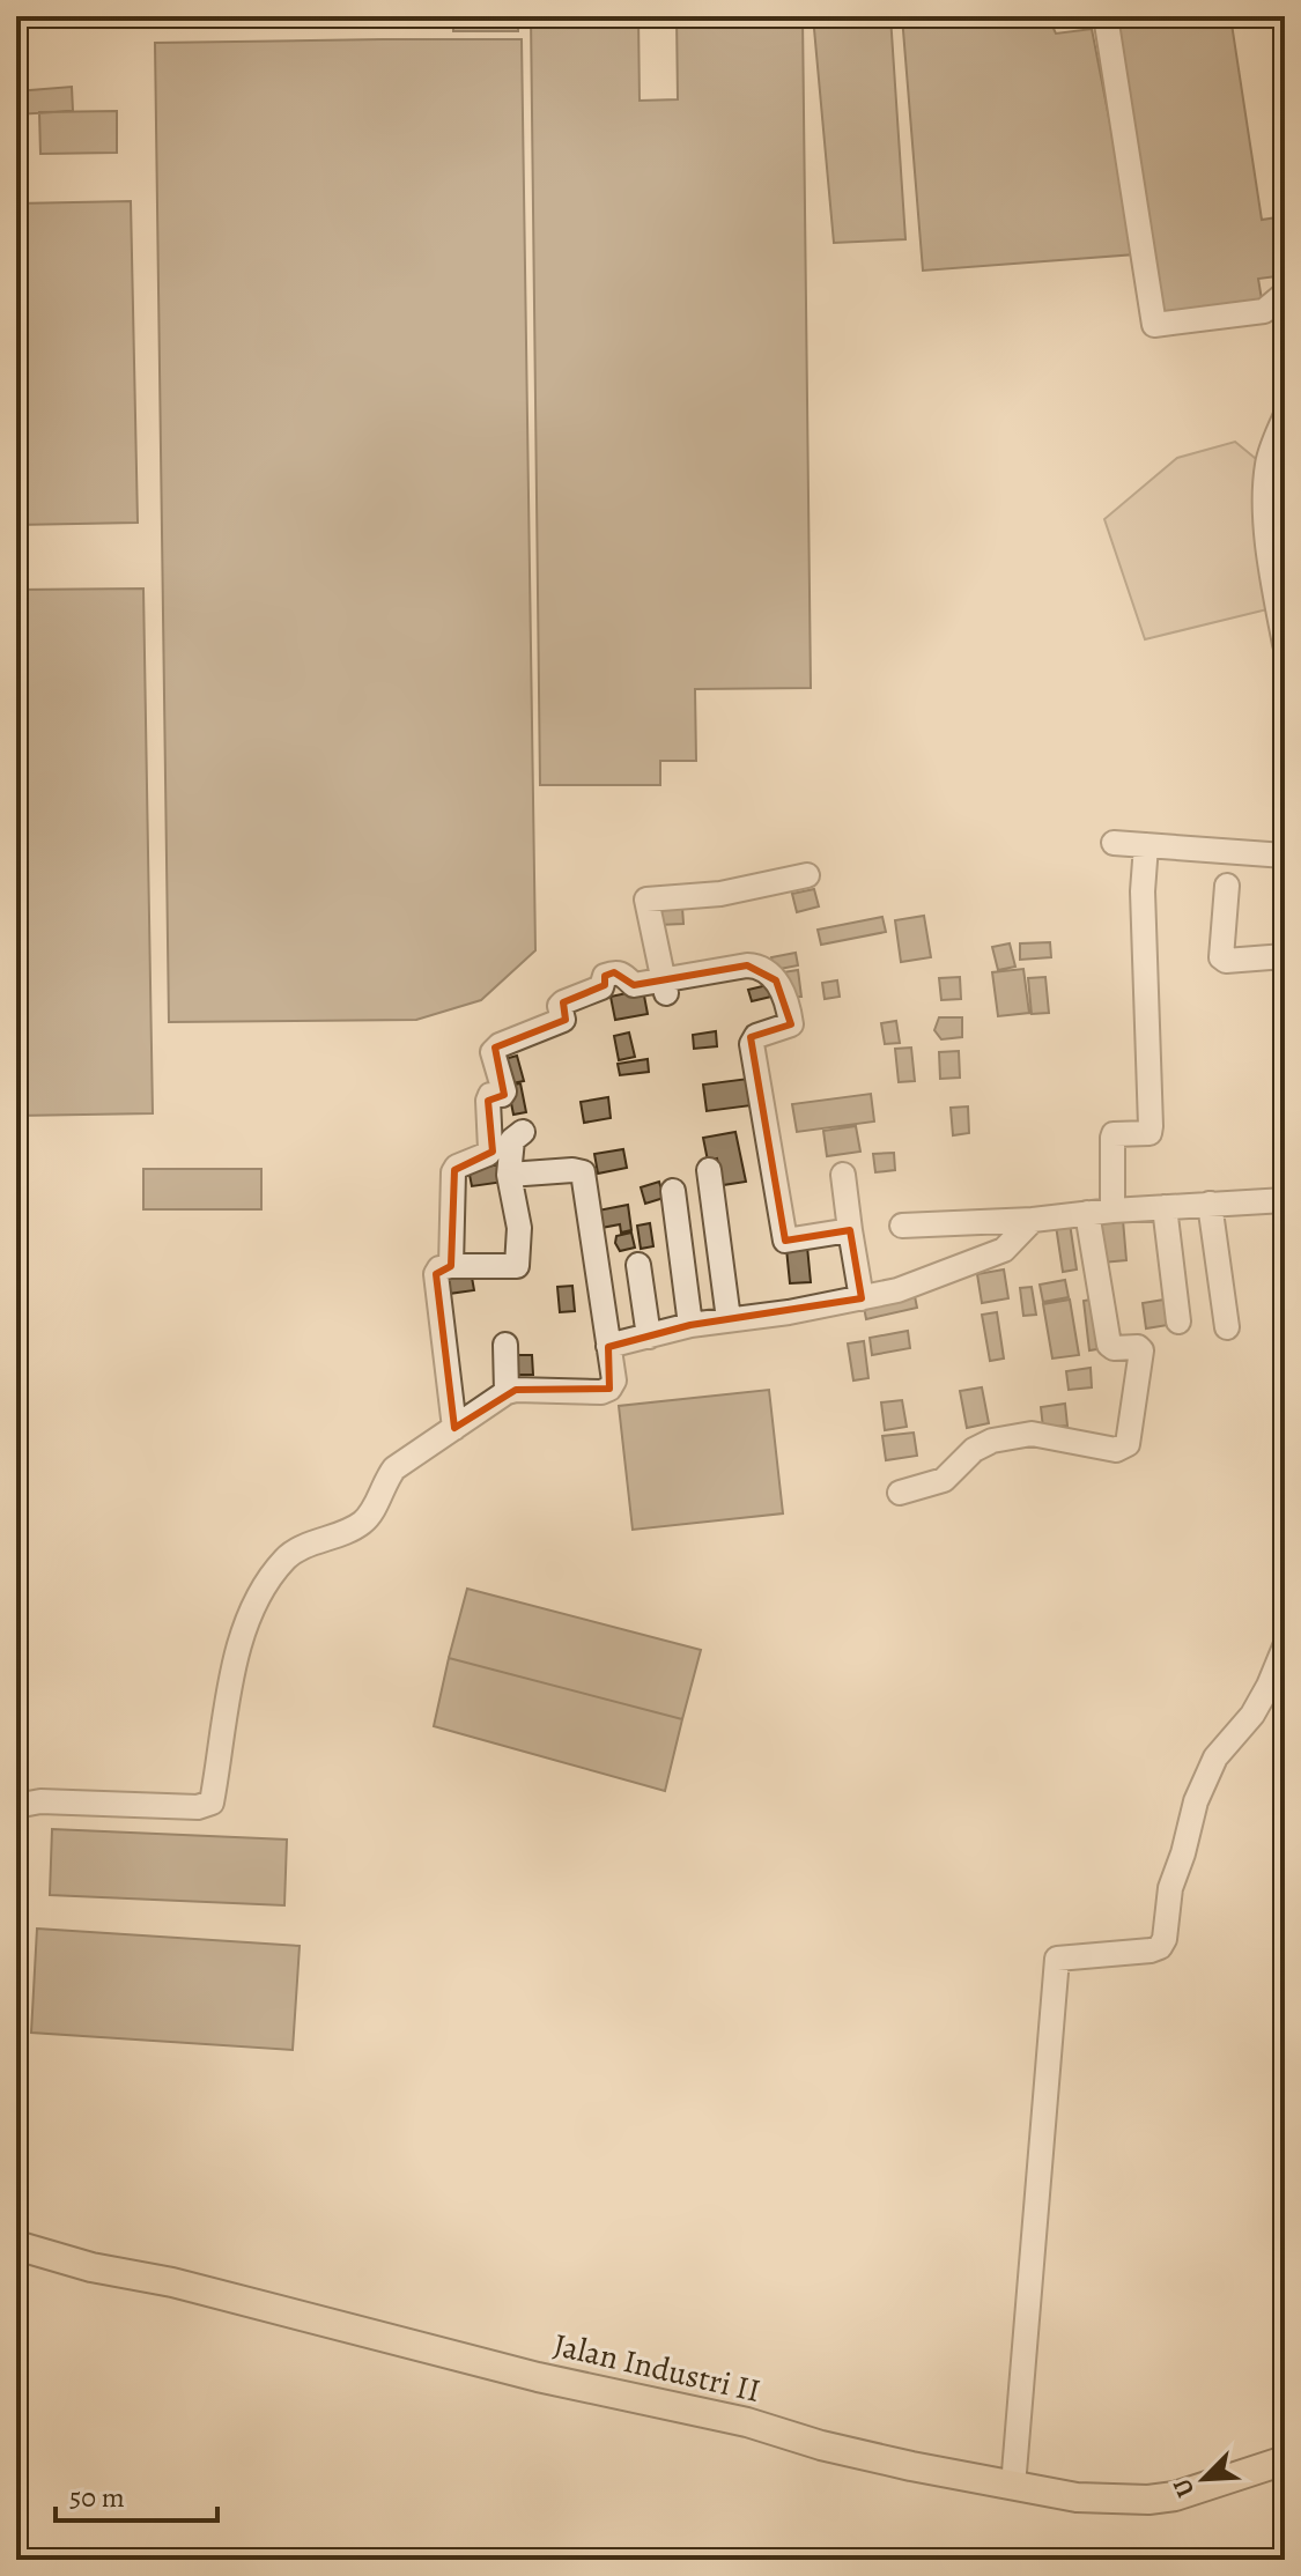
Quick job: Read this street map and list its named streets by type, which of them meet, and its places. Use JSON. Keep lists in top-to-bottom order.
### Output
{
  "streets": {
    "main road": ["Jalan Industri II"]
  },
  "scale_bar": "50 m",
  "north": "bottom left"
}
